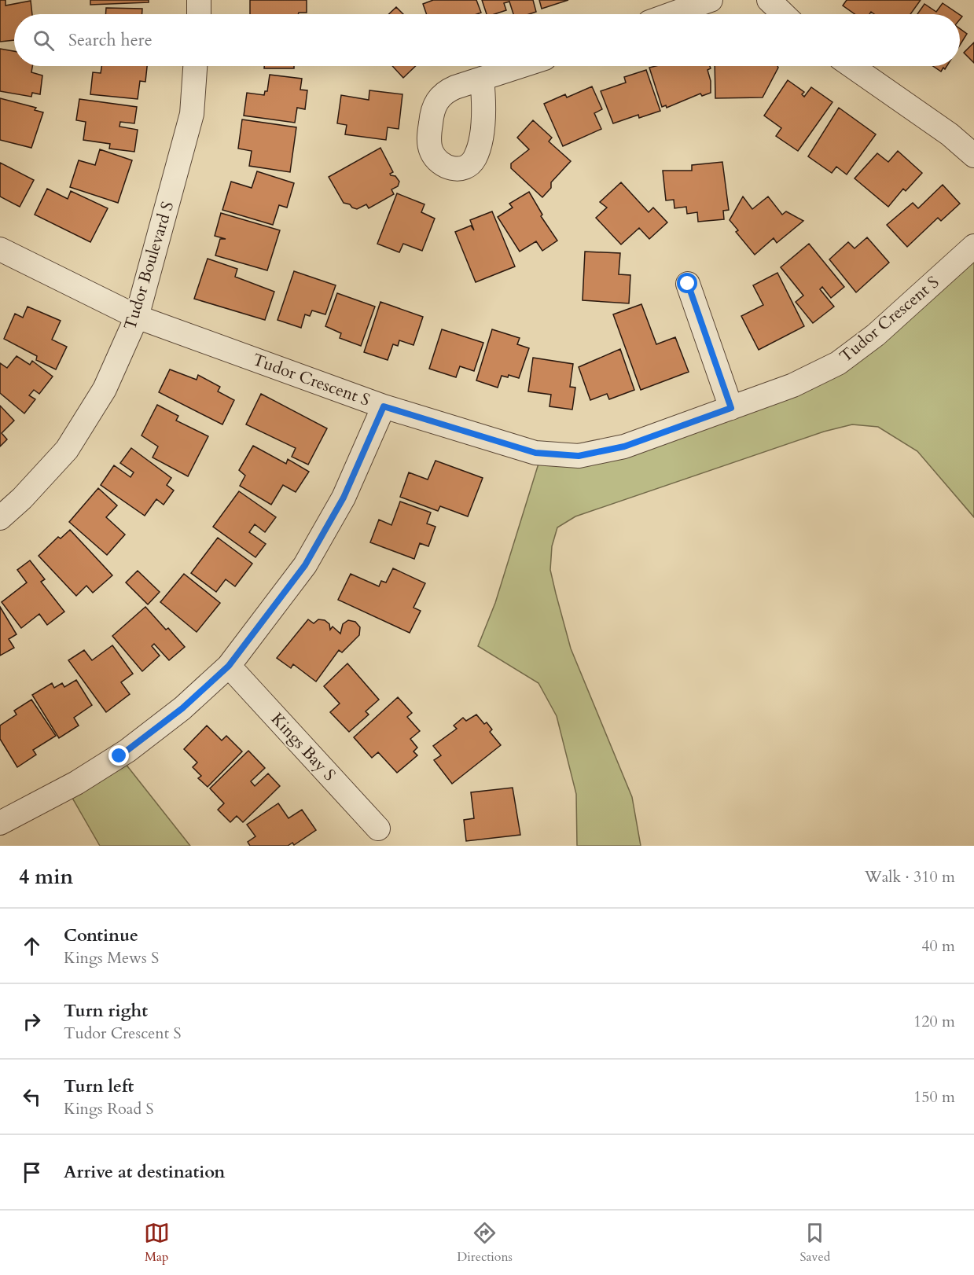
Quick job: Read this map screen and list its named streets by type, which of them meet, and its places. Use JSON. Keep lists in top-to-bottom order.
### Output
{
  "streets": {
    "street": ["Tudor Boulevard S", "Tudor Crescent S", "Kings Bay S"]
  },
  "crossings": [
    ["Tudor Boulevard S", "Tudor Crescent S"]
  ],
  "page": {
    "search": "Search here",
    "heading": ["4 min", "Walk · 310 m"],
    "list": [
      ["Continue", "Kings Mews S", "40 m"],
      ["Turn right", "Tudor Crescent S", "120 m"],
      ["Turn left", "Kings Road S", "150 m"],
      "Arrive at destination"
    ],
    "nav": ["Map", "Directions", "Saved"]
  }
}
